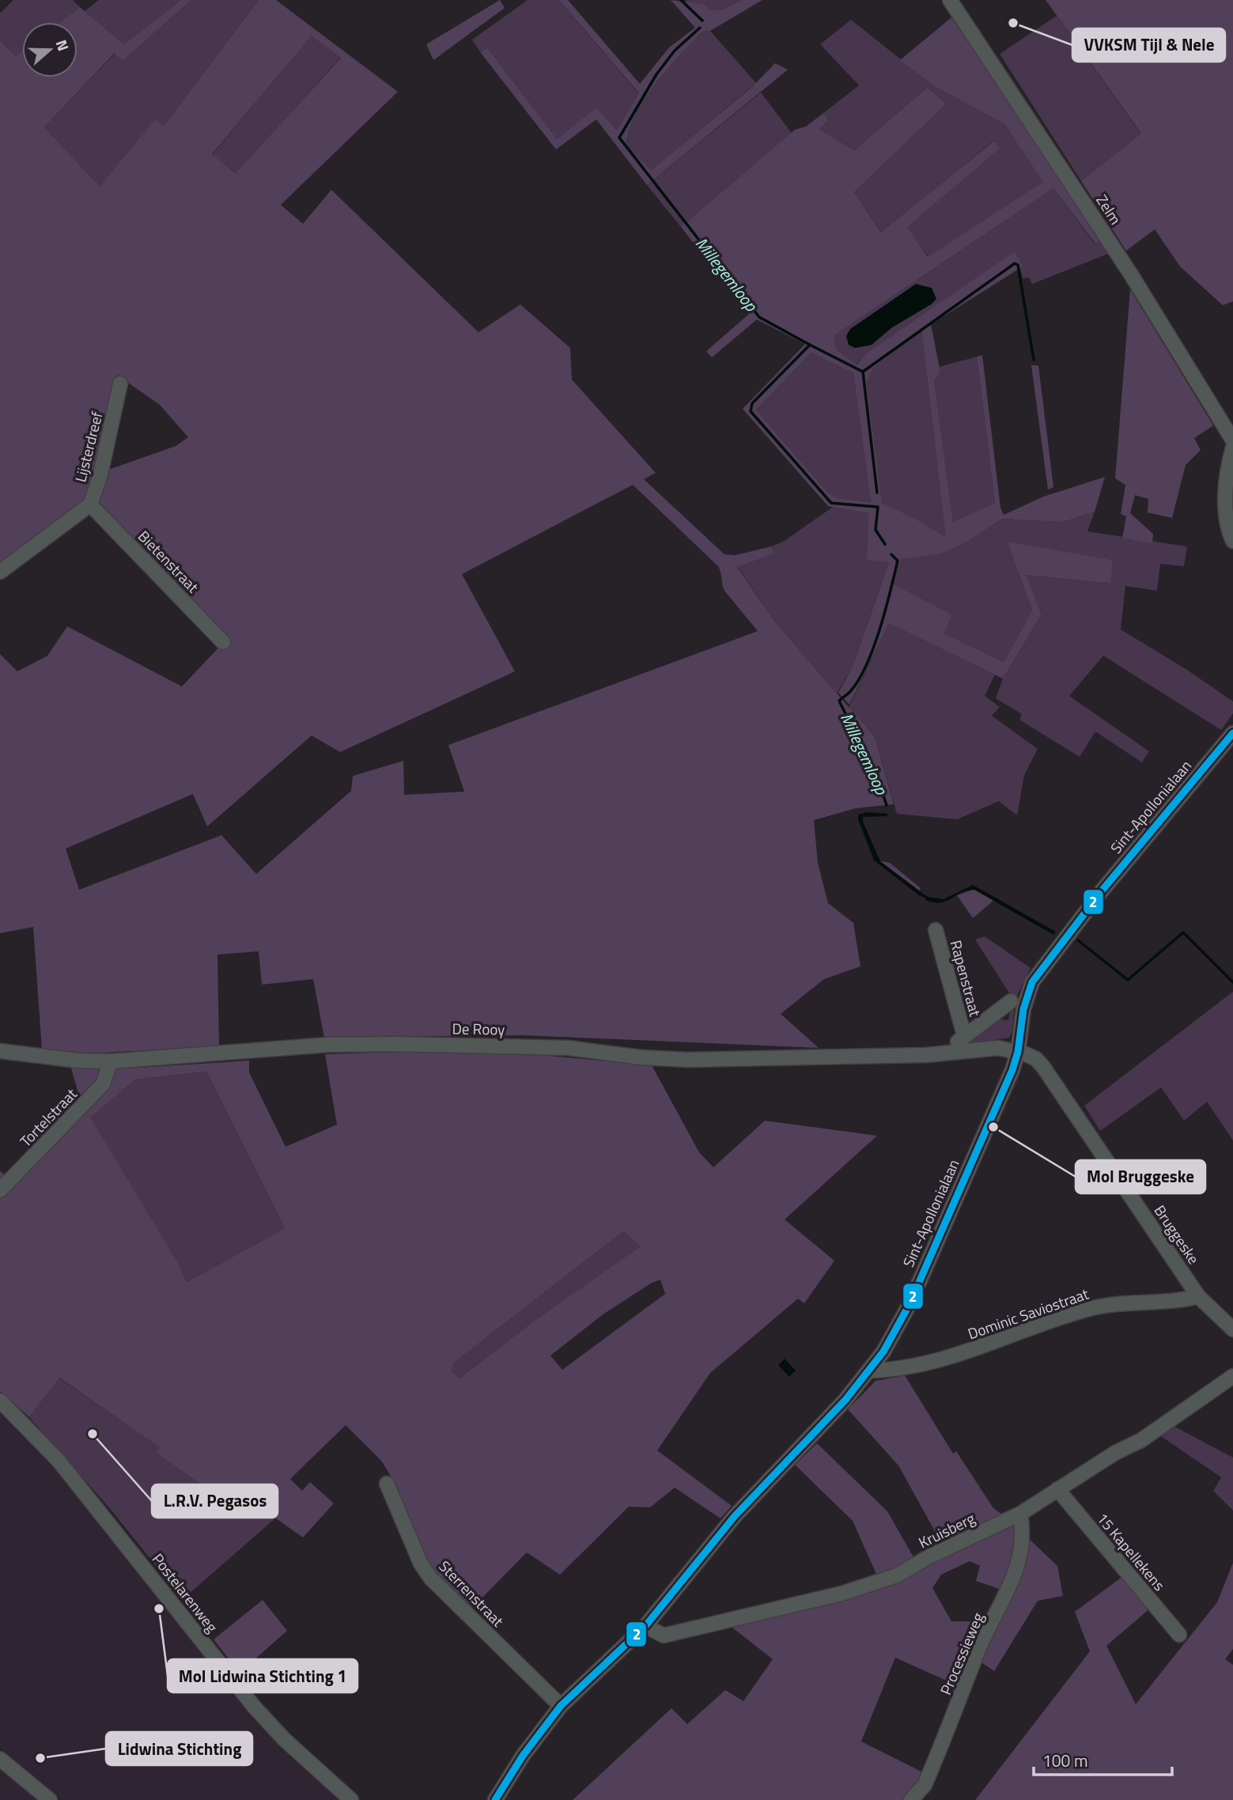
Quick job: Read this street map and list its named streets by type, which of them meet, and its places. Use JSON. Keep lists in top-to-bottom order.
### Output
{
  "streets": {
    "street": [
      "Zelm",
      "Lijsterdreef",
      "Bietenstraat",
      "Sint-Apollonialaan",
      "Rapenstraat",
      "De Rooy",
      "Tortelstraat",
      "Bruggeske",
      "Dominic Saviostraat",
      "Kruisberg",
      "15 Kapellekens",
      "Postelarenweg",
      "Sterrenstraat",
      "Processieweg"
    ]
  },
  "crossings": [
    ["Lijsterdreef", "Bietenstraat"],
    ["Sint-Apollonialaan", "De Rooy"],
    ["Sint-Apollonialaan", "Bruggeske"],
    ["Sint-Apollonialaan", "Dominic Saviostraat"],
    ["Sint-Apollonialaan", "Kruisberg"],
    ["Sint-Apollonialaan", "Sterrenstraat"],
    ["De Rooy", "Tortelstraat"],
    ["De Rooy", "Bruggeske"],
    ["Bruggeske", "Dominic Saviostraat"],
    ["Kruisberg", "15 Kapellekens"],
    ["Kruisberg", "Processieweg"]
  ],
  "water": ["Millegemloop"],
  "places": [
    "VVKSM Tijl & Nele",
    "Mol Bruggeske",
    "L.R.V. Pegasos",
    "Mol Lidwina Stichting 1",
    "Lidwina Stichting"
  ],
  "lines": ["transit line 2"],
  "scale_bar": "100 m",
  "north": "right"
}
